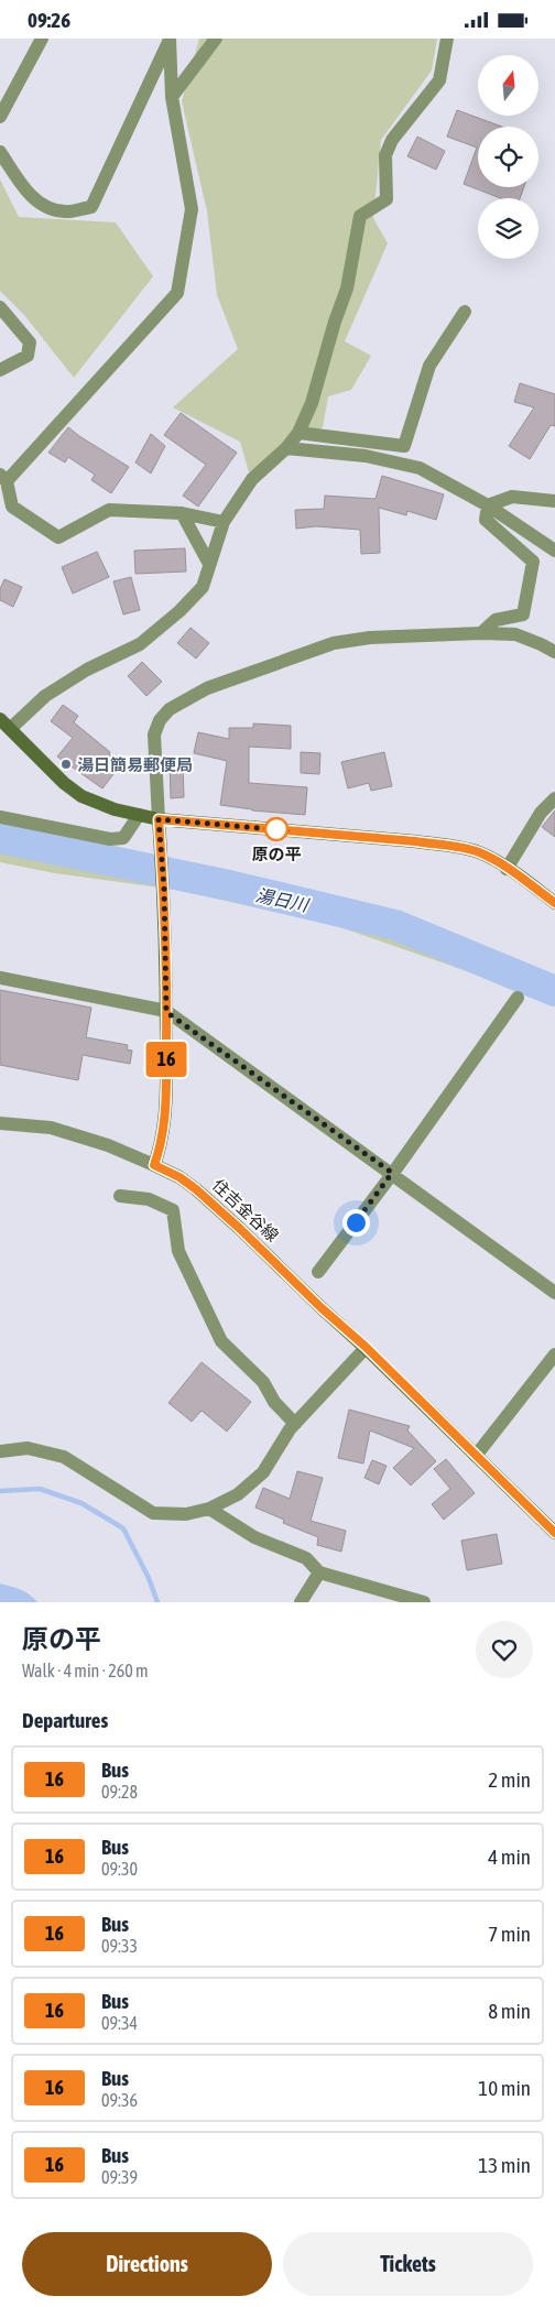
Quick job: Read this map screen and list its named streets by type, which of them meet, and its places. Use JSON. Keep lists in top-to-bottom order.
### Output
{
  "streets": {
    "main road": ["住吉金谷線"]
  },
  "water": ["湯日川"],
  "places": ["湯日簡易郵便局", "原の平"],
  "lines": ["bus line 16"],
  "north": "top",
  "page": {
    "status": "09:26",
    "on_map": "16",
    "heading": [
      ["原の平", "Walk · 4 min · 260 m"],
      "Departures"
    ],
    "list": [
      {
        "mark": "16",
        "name": "Bus",
        "note": "09:28",
        "value": "2 min"
      },
      {
        "mark": "16",
        "name": "Bus",
        "note": "09:30",
        "value": "4 min"
      },
      {
        "mark": "16",
        "name": "Bus",
        "note": "09:33",
        "value": "7 min"
      },
      {
        "mark": "16",
        "name": "Bus",
        "note": "09:34",
        "value": "8 min"
      },
      {
        "mark": "16",
        "name": "Bus",
        "note": "09:36",
        "value": "10 min"
      },
      {
        "mark": "16",
        "name": "Bus",
        "note": "09:39",
        "value": "13 min"
      }
    ],
    "buttons": ["Directions", "Tickets"]
  }
}
